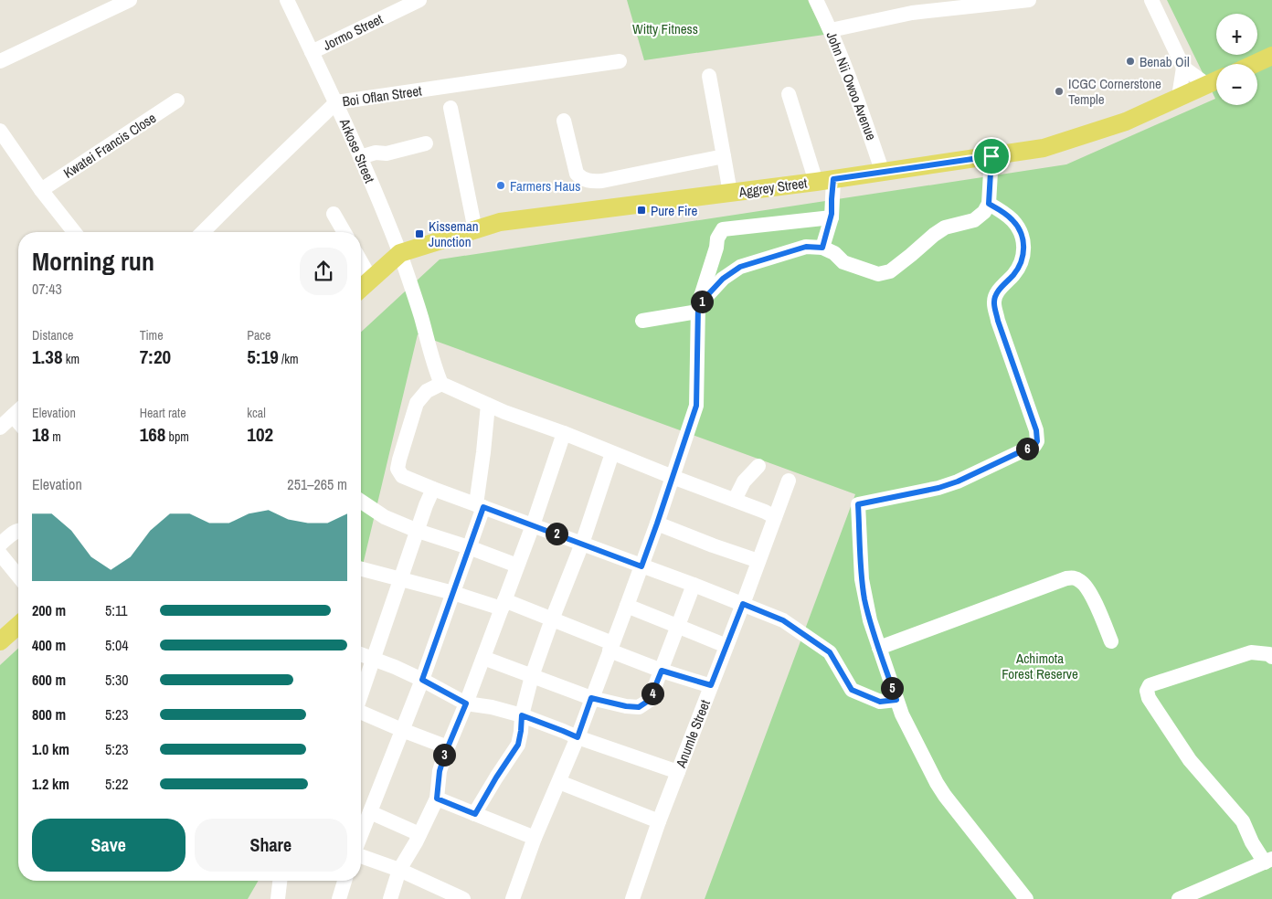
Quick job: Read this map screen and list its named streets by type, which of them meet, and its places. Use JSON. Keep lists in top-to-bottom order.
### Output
{
  "streets": {
    "main road": ["Aggrey Street"],
    "street": [
      "Jormo Street",
      "John Nii Owoo Avenue",
      "Boi Oflan Street",
      "Kwatei Francis Close",
      "Arkose Street",
      "Anumle Street"
    ]
  },
  "crossings": [
    ["Jormo Street", "Arkose Street"],
    ["John Nii Owoo Avenue", "Aggrey Street"],
    ["Boi Oflan Street", "Arkose Street"],
    ["Arkose Street", "Aggrey Street"]
  ],
  "parks": ["Witty Fitness", "Achimota Forest Reserve"],
  "places": {
    "other": ["Benab Oil", "ICGC Cornerstone Temple", "Farmers Haus"],
    "transit": ["Pure Fire", "Kisseman Junction"]
  },
  "page": {
    "map_buttons": ["+", "−"],
    "heading": ["Morning run", "07:43"],
    "pins": [
      "1",
      "6",
      "2",
      "5",
      "4",
      "3"
    ],
    "stats": [
      ["Distance", "1.38 km"],
      ["Time", "7:20"],
      ["Pace", "5:19 /km"],
      ["Elevation", "18 m"],
      ["Heart rate", "168 bpm"],
      ["kcal", "102"]
    ],
    "chart": ["Elevation", "251–265 m"],
    "list": [
      {
        "name": "200 m",
        "note": "5:11"
      },
      {
        "name": "400 m",
        "note": "5:04"
      },
      {
        "name": "600 m",
        "note": "5:30"
      },
      {
        "name": "800 m",
        "note": "5:23"
      },
      {
        "name": "1.0 km",
        "note": "5:23"
      },
      {
        "name": "1.2 km",
        "note": "5:22"
      }
    ],
    "buttons": ["Save", "Share"]
  }
}
